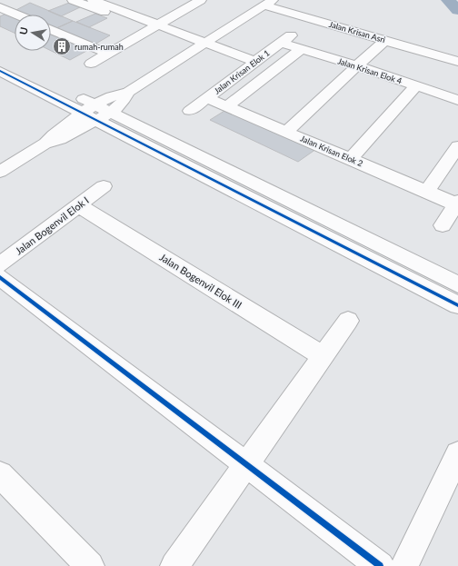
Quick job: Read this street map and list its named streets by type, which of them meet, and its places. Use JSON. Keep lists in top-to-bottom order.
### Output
{
  "streets": {
    "street": [
      "Jalan Krisan Asri",
      "Jalan Krisan Elok 4",
      "Jalan Krisan Elok 1",
      "Jalan Krisan Elok 2",
      "Jalan Bogenvil Elok I",
      "Jalan Bogenvil Elok III"
    ]
  },
  "crossings": [
    ["Jalan Krisan Elok 4", "Jalan Krisan Elok 1"],
    ["Jalan Krisan Elok 1", "Jalan Krisan Elok 2"],
    ["Jalan Bogenvil Elok I", "Jalan Bogenvil Elok III"]
  ],
  "places": {
    "building": ["rumah-rumah"]
  },
  "north": "left"
}
